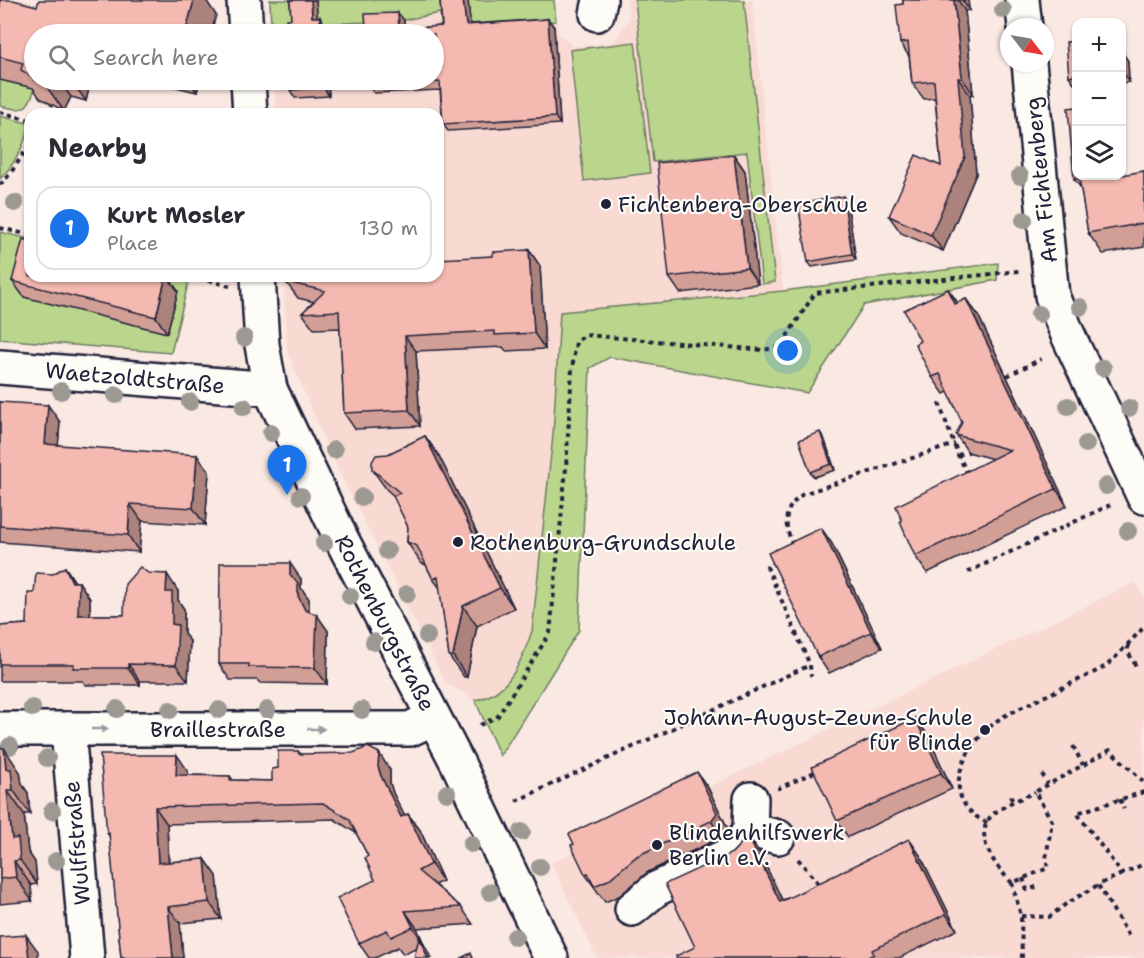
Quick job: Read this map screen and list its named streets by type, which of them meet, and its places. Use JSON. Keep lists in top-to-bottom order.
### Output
{
  "streets": {
    "street": [
      "Am Fichtenberg",
      "Waetzoldtstraße",
      "Rothenburgstraße",
      "Braillestraße",
      "Wulffstraße"
    ]
  },
  "crossings": [
    ["Waetzoldtstraße", "Rothenburgstraße"],
    ["Rothenburgstraße", "Braillestraße"],
    ["Braillestraße", "Wulffstraße"]
  ],
  "one_way": ["Braillestraße"],
  "places": [
    "Fichtenberg-Oberschule",
    "Rothenburg-Grundschule",
    "Johann-August-Zeune-Schule für Blinde",
    "Blindenhilfswerk Berlin e.V."
  ],
  "north": "bottom right",
  "page": {
    "map_buttons": ["+", "−"],
    "search": "Search here",
    "heading": "Nearby",
    "list": [
      {
        "mark": "1",
        "name": "Kurt Mosler",
        "note": "Place",
        "value": "130 m"
      }
    ],
    "pins": "1"
  }
}
